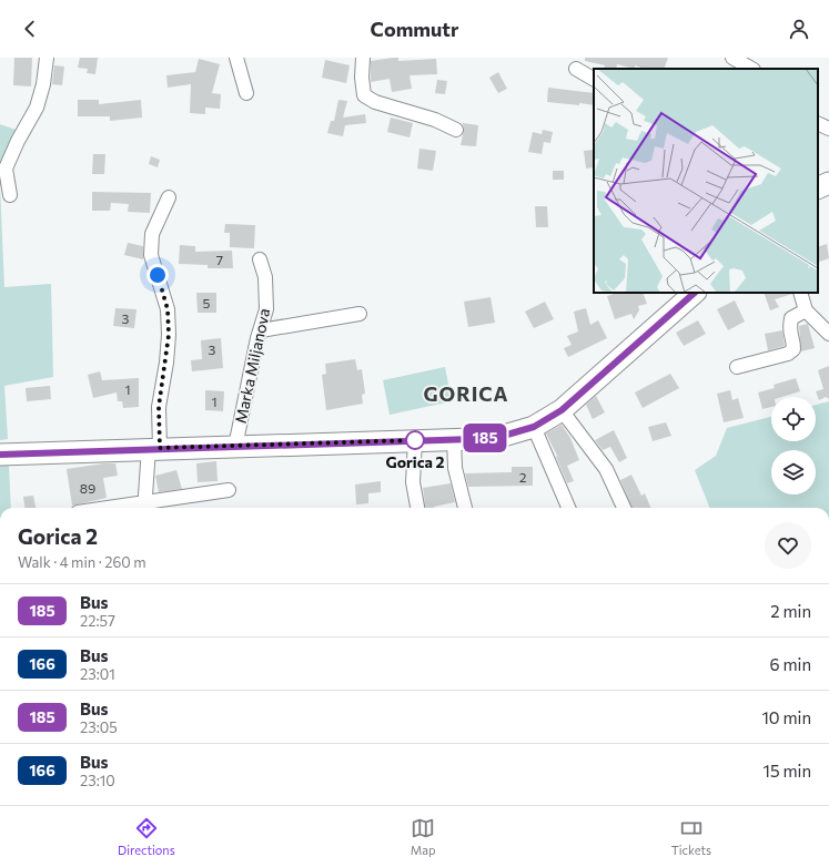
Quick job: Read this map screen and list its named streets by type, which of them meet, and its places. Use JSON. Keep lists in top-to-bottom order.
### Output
{
  "streets": {
    "street": ["Marka Miljanova"]
  },
  "districts": ["GORICA"],
  "places": ["Gorica 2"],
  "lines": ["bus line 185"],
  "house_numbers": [
    "7",
    "5",
    "3",
    "3",
    "1",
    "1",
    "2",
    "89"
  ],
  "page": {
    "header": "Commutr",
    "on_map": "185",
    "heading": ["Gorica 2", "Walk · 4 min · 260 m"],
    "list": [
      {
        "mark": "185",
        "name": "Bus",
        "note": "22:57",
        "value": "2 min"
      },
      {
        "mark": "166",
        "name": "Bus",
        "note": "23:01",
        "value": "6 min"
      },
      {
        "mark": "185",
        "name": "Bus",
        "note": "23:05",
        "value": "10 min"
      },
      {
        "mark": "166",
        "name": "Bus",
        "note": "23:10",
        "value": "15 min"
      }
    ],
    "tabs": ["Directions", "Map", "Tickets"]
  }
}
